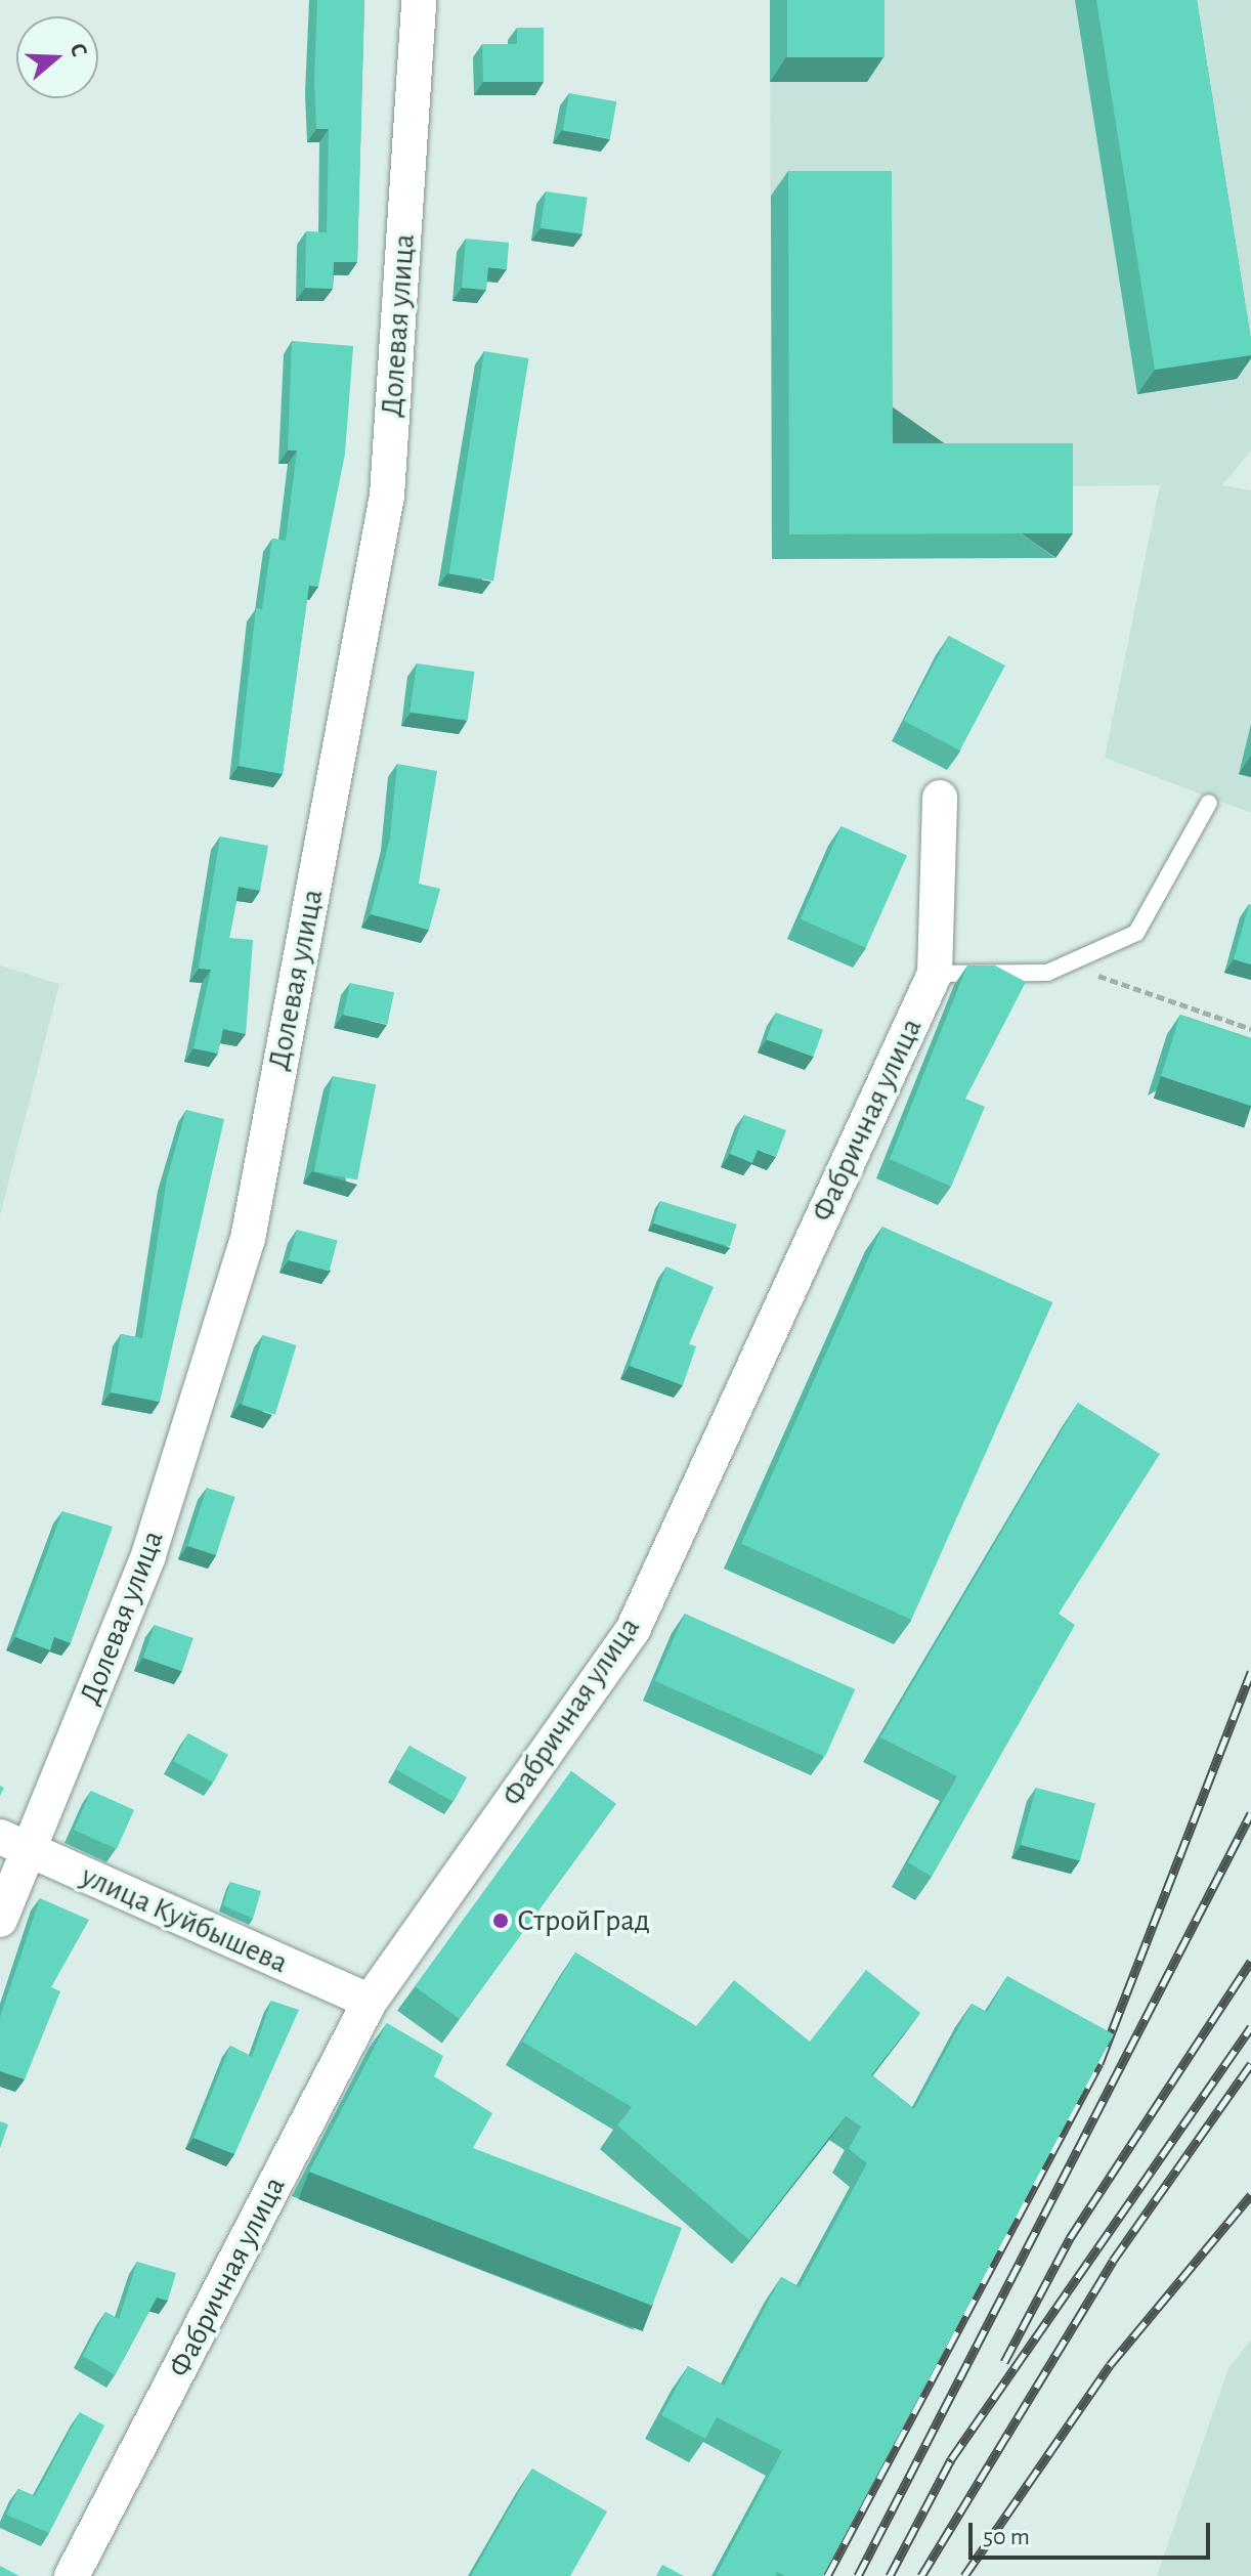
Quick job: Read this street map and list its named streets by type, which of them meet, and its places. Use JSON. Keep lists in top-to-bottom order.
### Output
{
  "streets": {
    "street": ["Долевая улица", "Фабричная улица", "улица Куйбышева"]
  },
  "crossings": [
    ["Долевая улица", "улица Куйбышева"],
    ["Фабричная улица", "улица Куйбышева"]
  ],
  "places": ["СтройГрад"],
  "scale_bar": "50 m",
  "north": "right"
}
